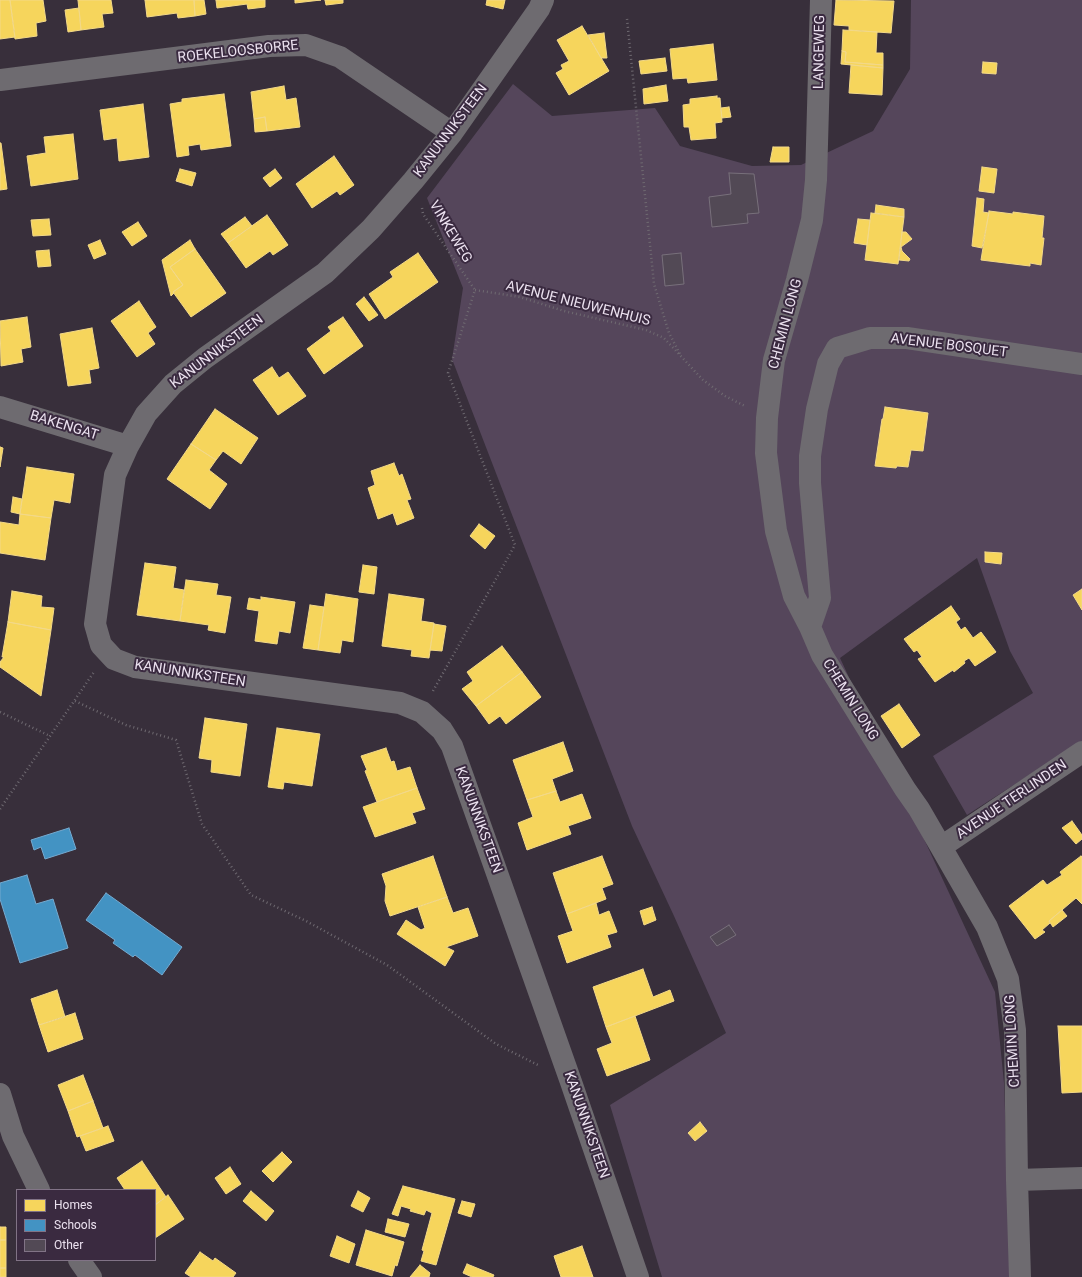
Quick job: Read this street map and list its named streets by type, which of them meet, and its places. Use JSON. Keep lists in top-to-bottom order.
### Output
{
  "streets": {
    "street": [
      "ROEKELOOSBORRE",
      "LANGEWEG",
      "KANUNNIKSTEEN",
      "CHEMIN LONG",
      "AVENUE BOSQUET",
      "BAKENGAT",
      "AVENUE TERLINDEN"
    ],
    "path": ["VINKEWEG", "AVENUE NIEUWENHUIS"]
  },
  "crossings": [
    ["ROEKELOOSBORRE", "KANUNNIKSTEEN"],
    ["LANGEWEG", "CHEMIN LONG"],
    ["KANUNNIKSTEEN", "VINKEWEG"],
    ["KANUNNIKSTEEN", "BAKENGAT"],
    ["VINKEWEG", "AVENUE NIEUWENHUIS"],
    ["AVENUE NIEUWENHUIS", "CHEMIN LONG"],
    ["CHEMIN LONG", "AVENUE BOSQUET"],
    ["CHEMIN LONG", "AVENUE TERLINDEN"]
  ],
  "legend": ["Homes", "Schools", "Other"]
}
